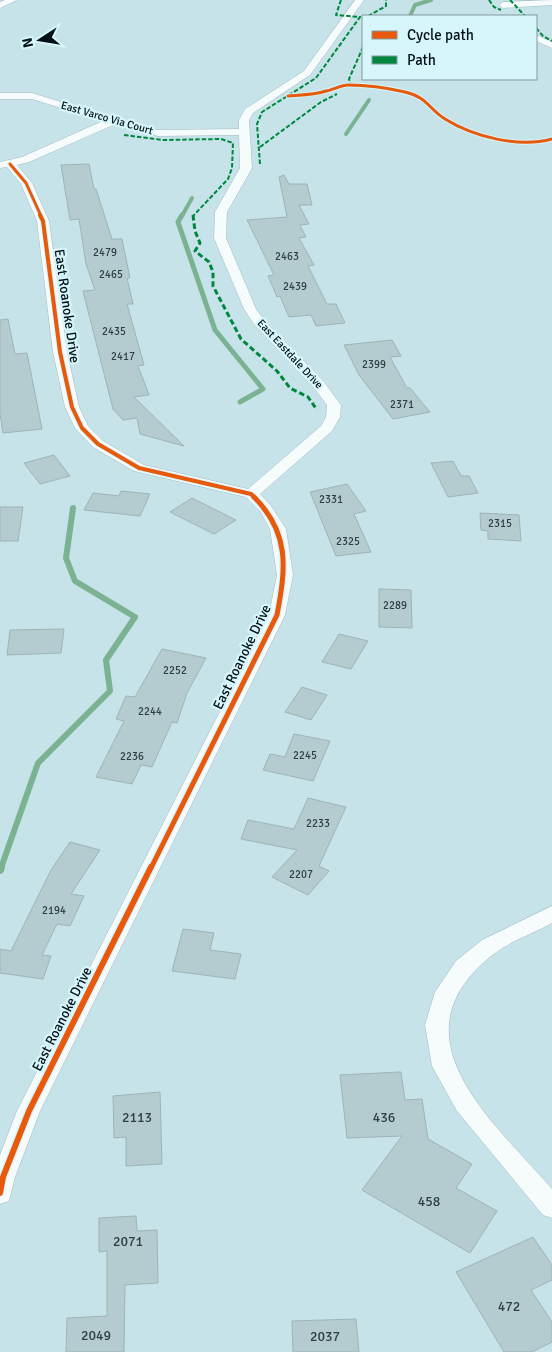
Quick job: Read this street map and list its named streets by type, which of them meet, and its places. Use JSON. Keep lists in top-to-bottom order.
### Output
{
  "streets": {
    "street": ["East Varco Via Court", "East Roanoke Drive", "East Eastdale Drive"]
  },
  "crossings": [
    ["East Varco Via Court", "East Eastdale Drive"],
    ["East Roanoke Drive", "East Eastdale Drive"]
  ],
  "house_numbers": [
    "2479",
    "2463",
    "2465",
    "2439",
    "2435",
    "2417",
    "2399",
    "2371",
    "2331",
    "2315",
    "2325",
    "2289",
    "2252",
    "2244",
    "2245",
    "2236",
    "2233",
    "2207",
    "2194",
    "2113",
    "436",
    "458",
    "2071",
    "472",
    "2049",
    "2037"
  ],
  "legend": ["Cycle path", "Path"],
  "north": "left"
}
